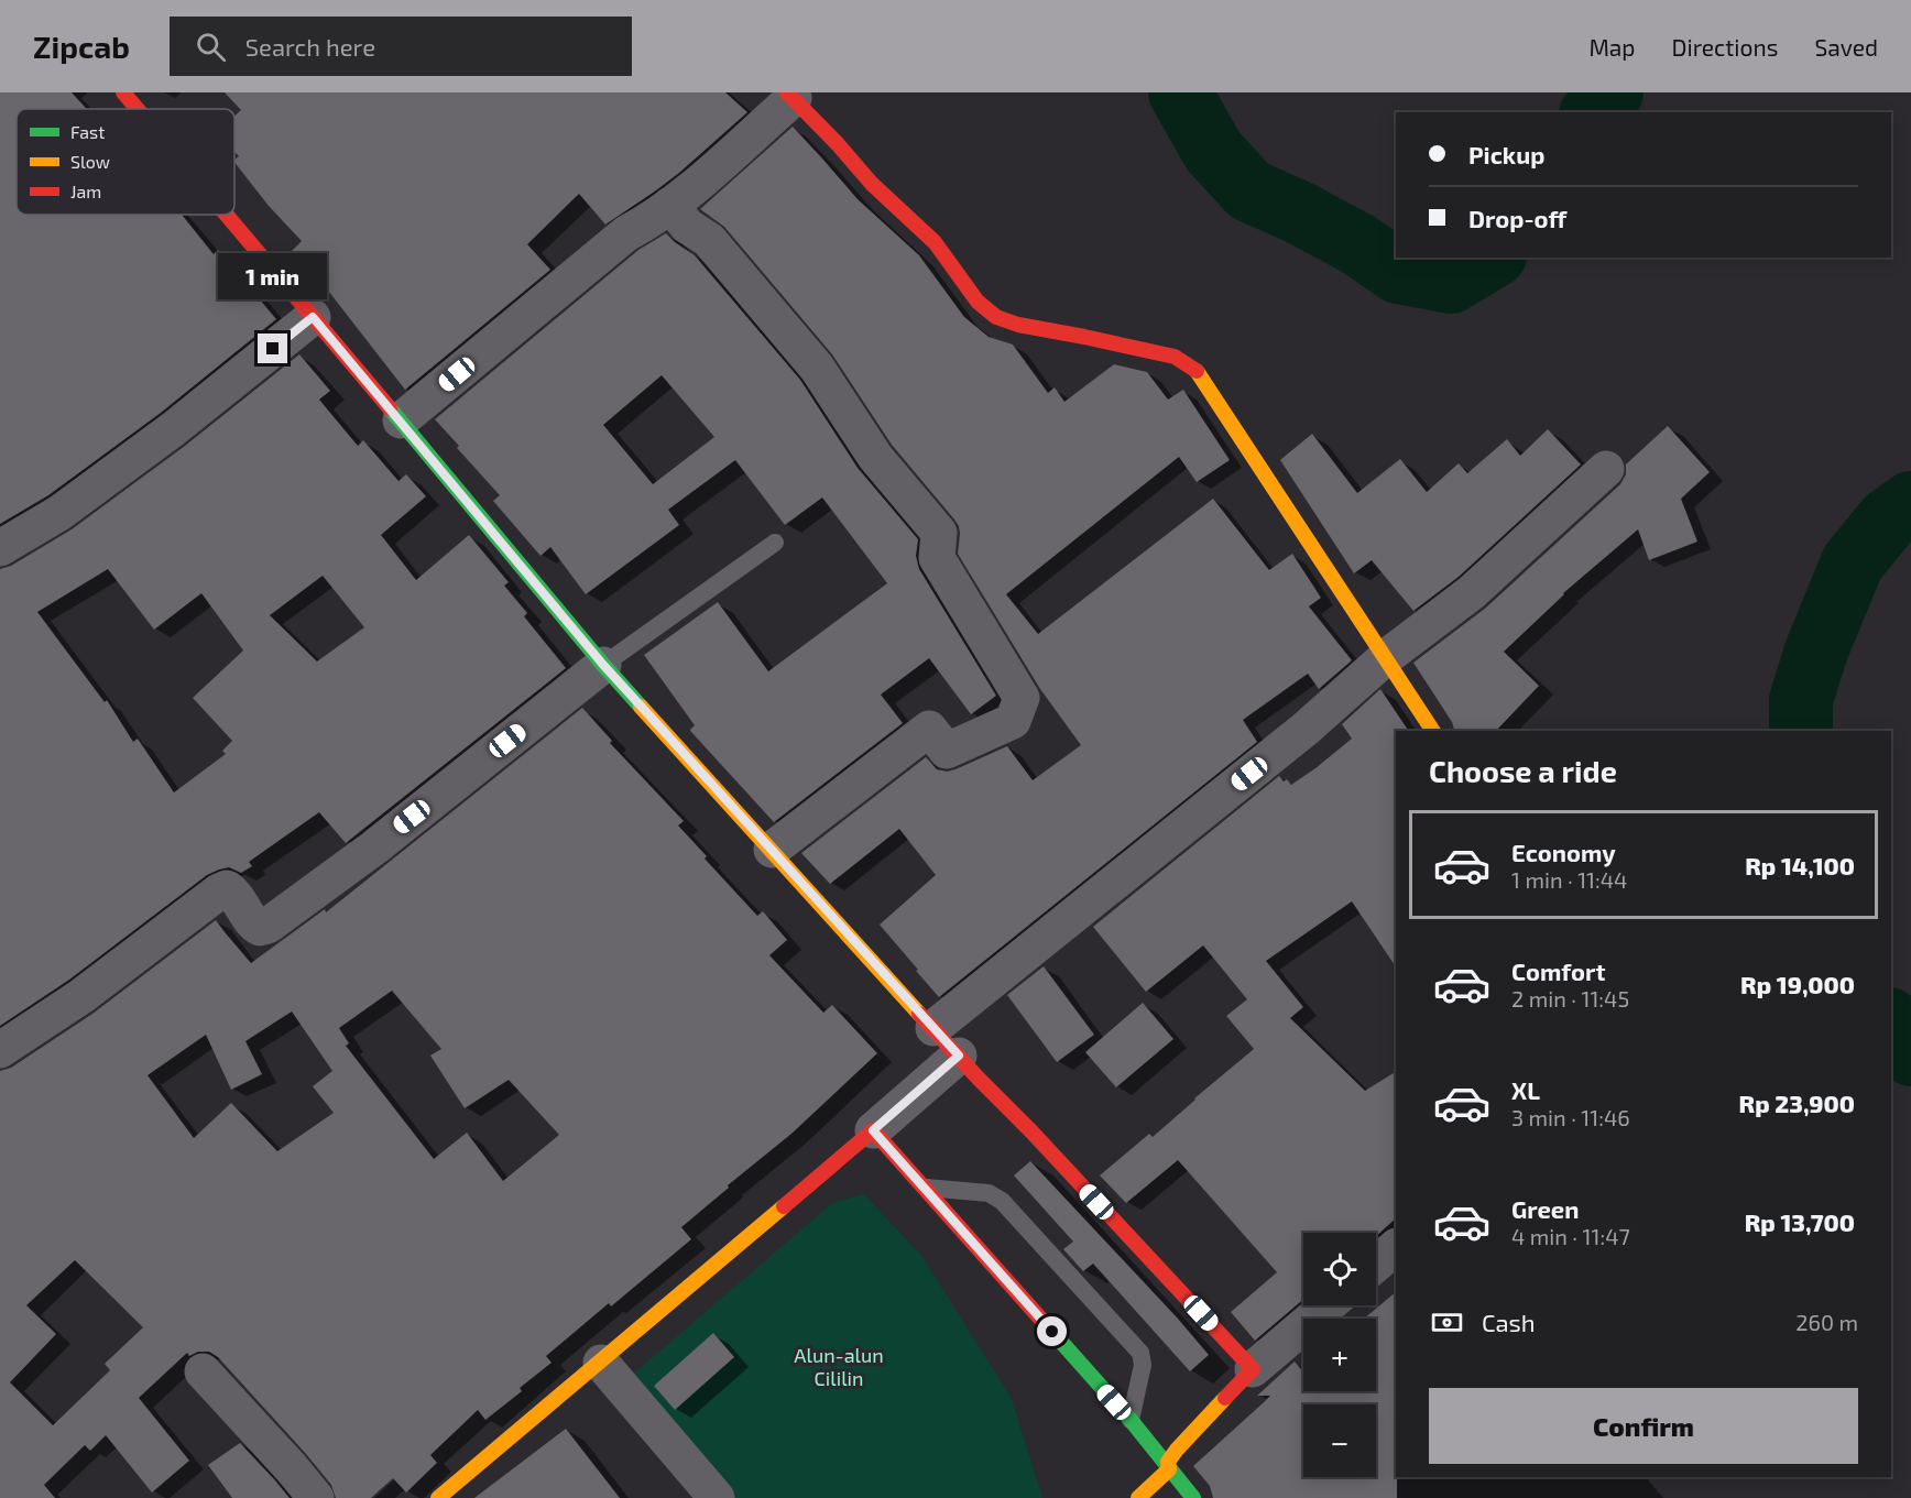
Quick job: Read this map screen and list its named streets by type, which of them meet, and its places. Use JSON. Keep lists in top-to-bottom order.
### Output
{
  "parks": ["Alun-alun Cililin"],
  "legend": ["Fast", "Slow", "Jam"],
  "page": {
    "header": "Zipcab",
    "search": "Search here",
    "nav": ["Map", "Directions", "Saved"],
    "banner": ["Pickup", "Drop-off"],
    "bubble": "1 min",
    "heading": "Choose a ride",
    "list": [
      {
        "name": "Economy",
        "note": "1 min · 11:44",
        "value": "Rp 14,100"
      },
      {
        "name": "Comfort",
        "note": "2 min · 11:45",
        "value": "Rp 19,000"
      },
      {
        "name": "XL",
        "note": "3 min · 11:46",
        "value": "Rp 23,900"
      },
      {
        "name": "Green",
        "note": "4 min · 11:47",
        "value": "Rp 13,700"
      }
    ],
    "map_buttons": ["+", "−"],
    "pay": ["Cash", "260 m"],
    "buttons": "Confirm"
  }
}
